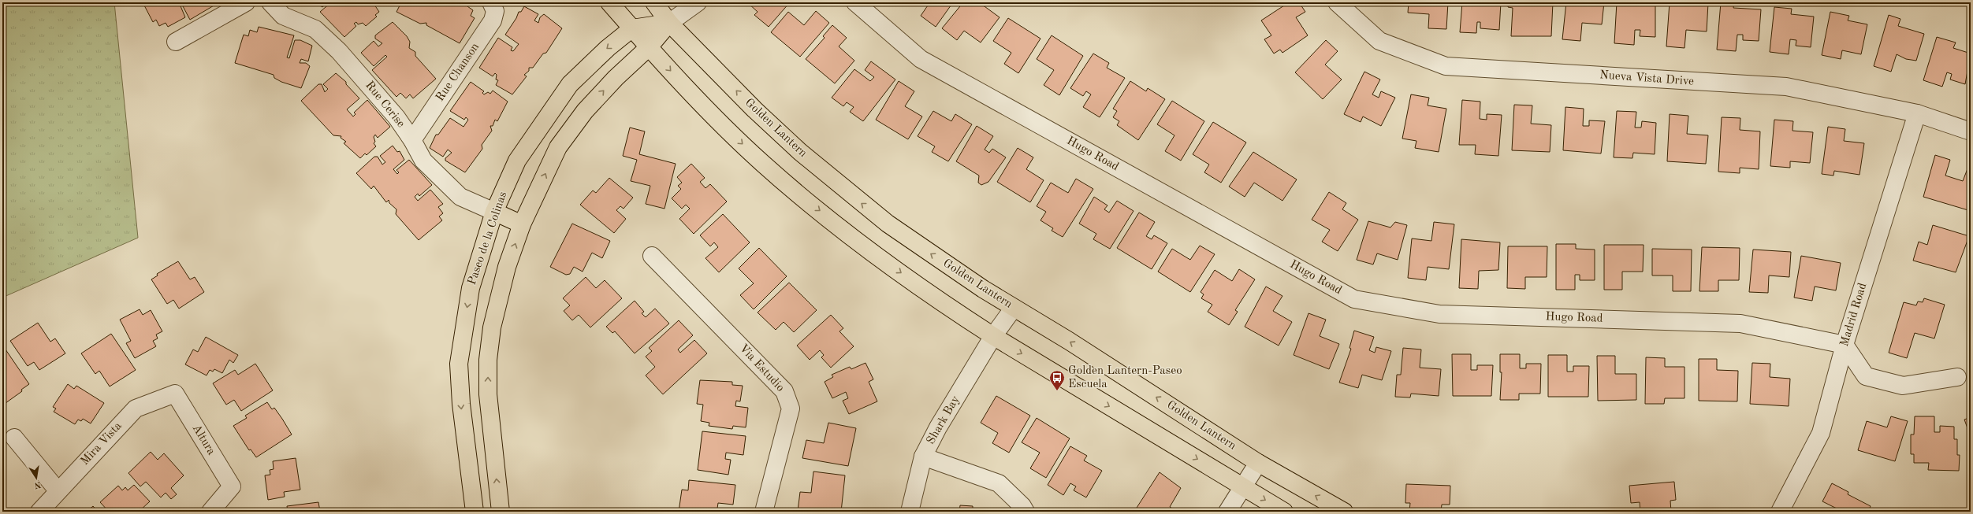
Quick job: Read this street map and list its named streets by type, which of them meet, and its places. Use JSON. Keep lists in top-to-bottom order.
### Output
{
  "streets": {
    "main road": ["Golden Lantern", "Paseo de la Colinas"],
    "street": [
      "Rue Chanson",
      "Nueva Vista Drive",
      "Rue Cerise",
      "Hugo Road",
      "Madrid Road",
      "Via Estudio",
      "Shark Bay",
      "Altura",
      "Mira Vista"
    ]
  },
  "crossings": [
    ["Rue Chanson", "Rue Cerise"],
    ["Nueva Vista Drive", "Madrid Road"],
    ["Rue Cerise", "Paseo de la Colinas"],
    ["Golden Lantern", "Shark Bay"],
    ["Hugo Road", "Madrid Road"],
    ["Altura", "Mira Vista"]
  ],
  "places": {
    "bus stop": ["Golden Lantern-Paseo Escuela"]
  },
  "north": "bottom"
}
